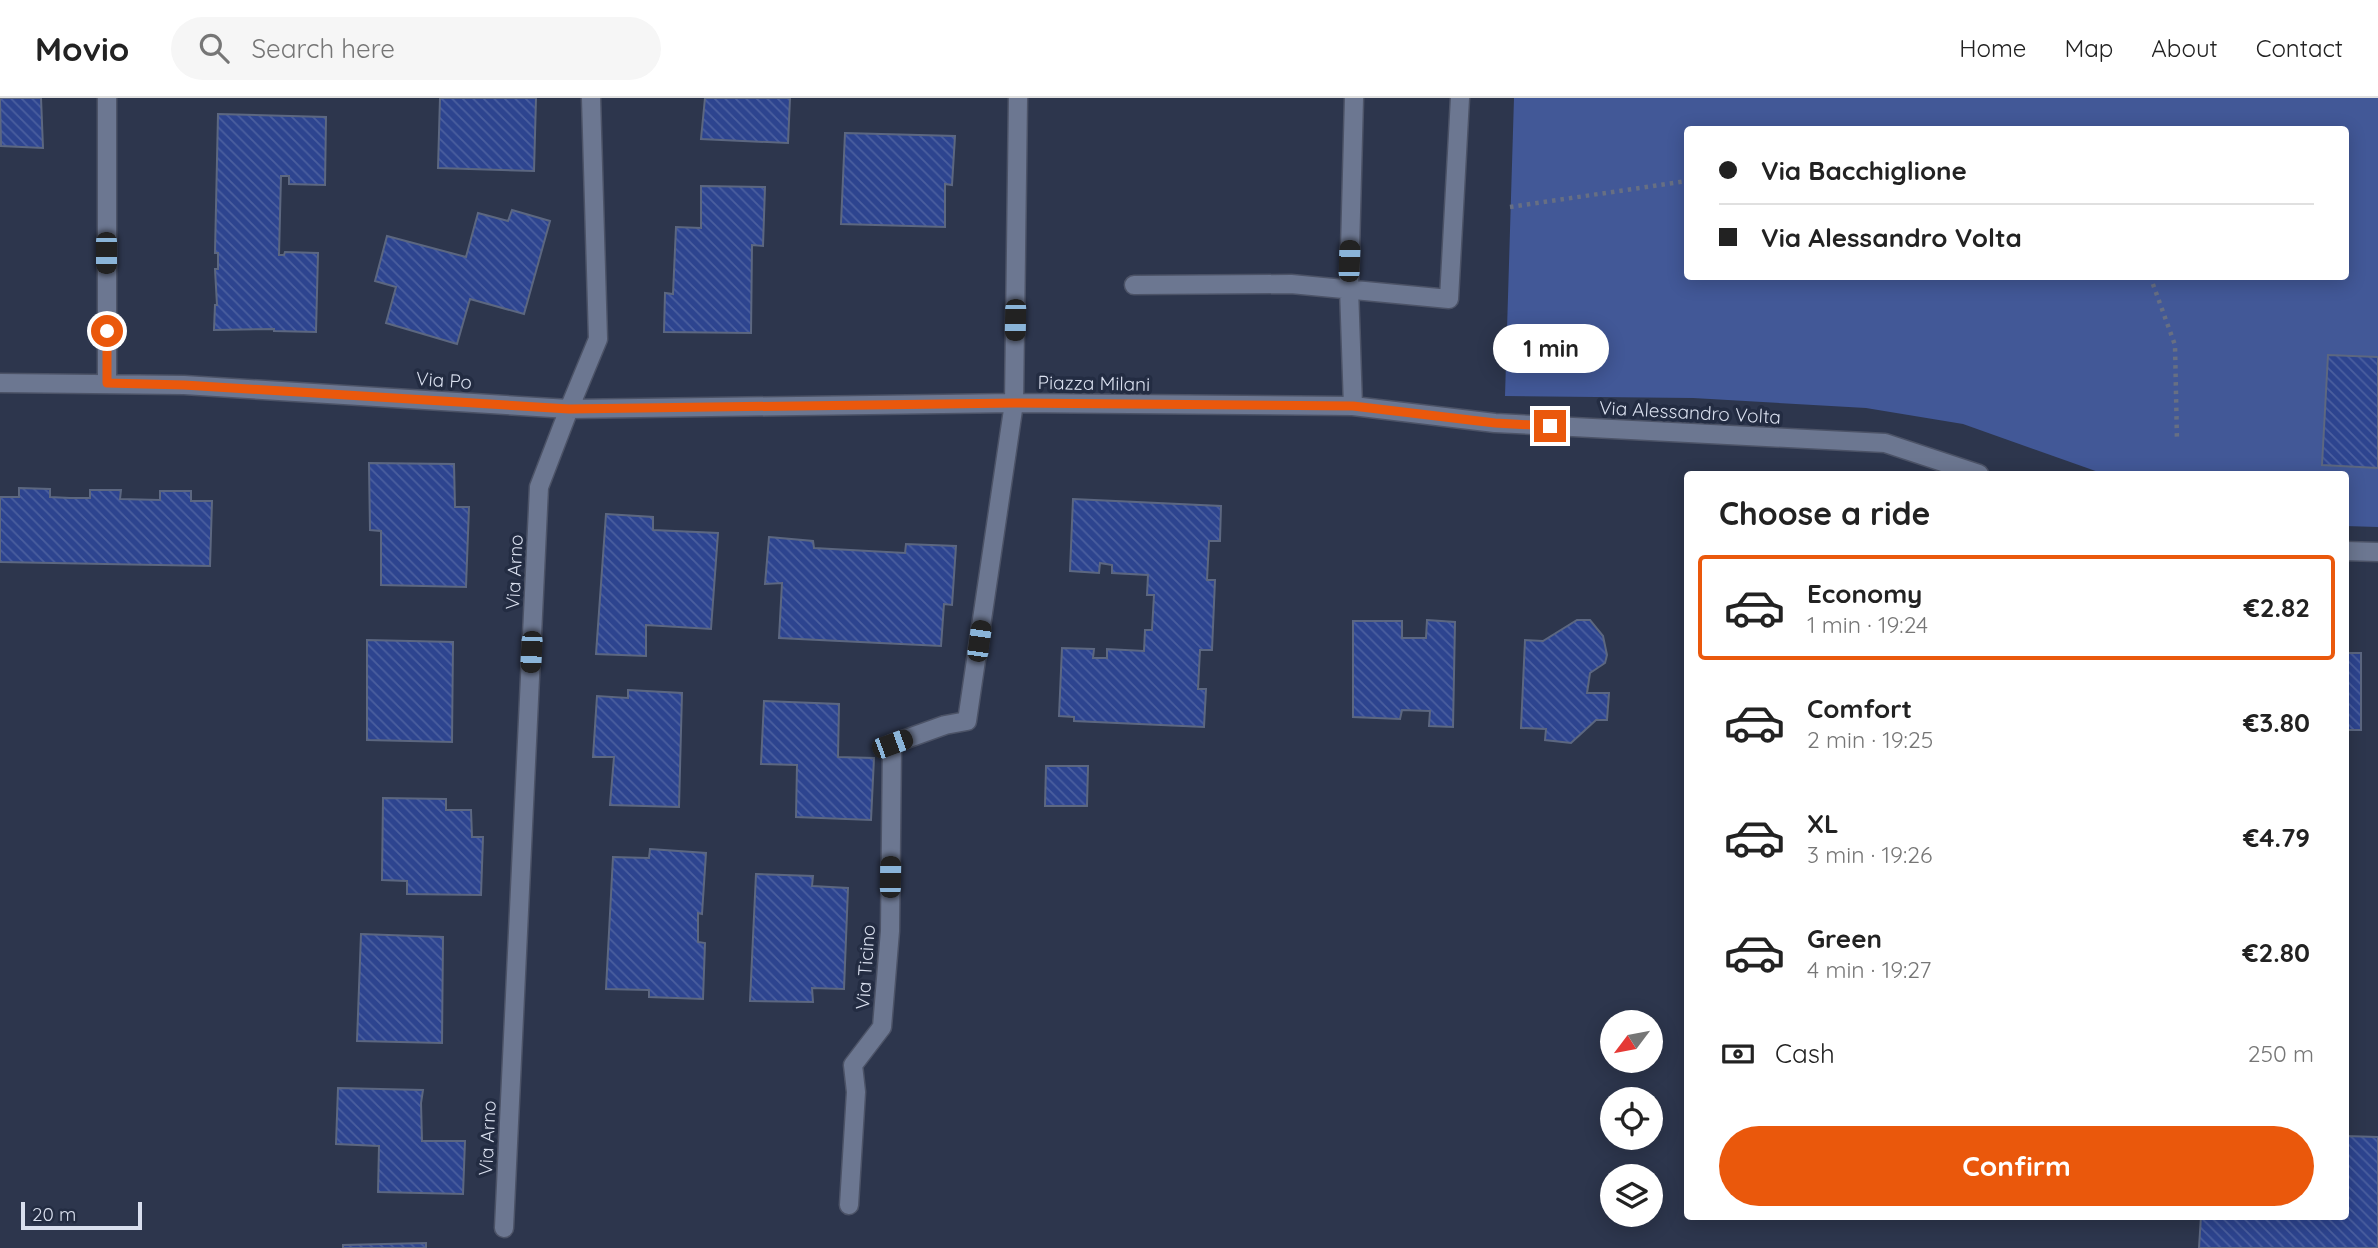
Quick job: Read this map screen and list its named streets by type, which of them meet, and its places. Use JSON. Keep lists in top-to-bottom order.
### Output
{
  "streets": {
    "street": [
      "Via Po",
      "Piazza Milani",
      "Via Alessandro Volta",
      "Via Arno",
      "Via Ticino"
    ]
  },
  "crossings": [
    ["Via Po", "Via Arno"],
    ["Piazza Milani", "Via Alessandro Volta"],
    ["Piazza Milani", "Via Ticino"]
  ],
  "scale_bar": "20 m",
  "north": "bottom left",
  "page": {
    "header": "Movio",
    "search": "Search here",
    "nav": [
      "Home",
      "Map",
      "About",
      "Contact"
    ],
    "banner": ["Via Bacchiglione", "Via Alessandro Volta"],
    "bubble": "1 min",
    "heading": "Choose a ride",
    "list": [
      {
        "name": "Economy",
        "note": "1 min · 19:24",
        "value": "€2.82"
      },
      {
        "name": "Comfort",
        "note": "2 min · 19:25",
        "value": "€3.80"
      },
      {
        "name": "XL",
        "note": "3 min · 19:26",
        "value": "€4.79"
      },
      {
        "name": "Green",
        "note": "4 min · 19:27",
        "value": "€2.80"
      }
    ],
    "pay": ["Cash", "250 m"],
    "buttons": "Confirm",
    "scale": "20 m"
  }
}
